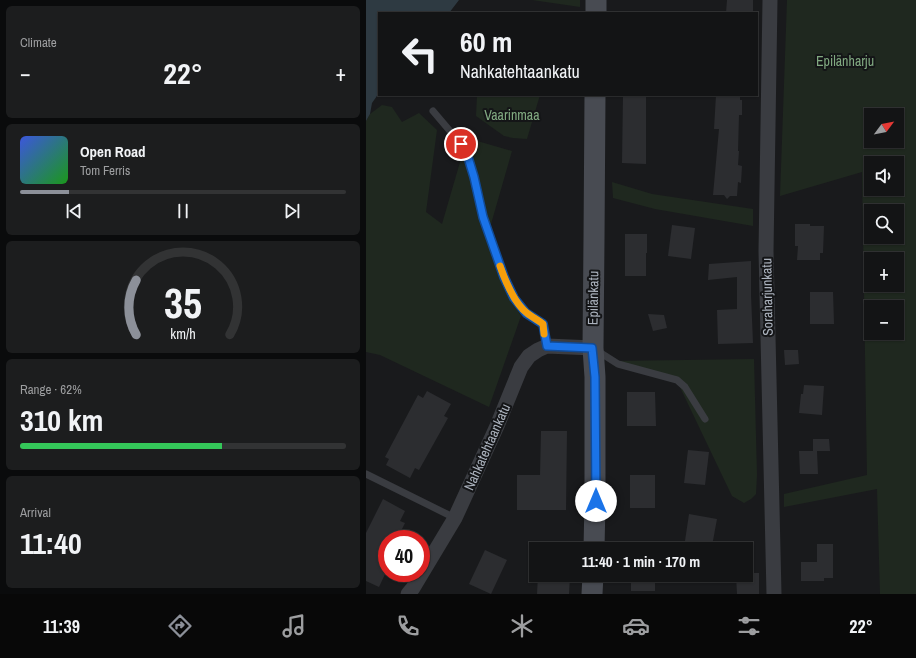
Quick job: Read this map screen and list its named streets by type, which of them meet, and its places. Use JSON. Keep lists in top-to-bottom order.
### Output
{
  "streets": {
    "street": ["Soraharjunkatu", "Epilänkatu", "Nahkatehtaankatu"]
  },
  "parks": ["Epilänharju", "Vaarinmaa"],
  "north": "top right",
  "page": {
    "tile": [
      "Climate",
      ["Range · 62%", "310 km"],
      ["Arrival", "11:40"]
    ],
    "turn": ["60 m", "Nahkatehtaankatu"],
    "heat": ["−", "22°", "+"],
    "map_buttons": ["+", "−"],
    "song": ["Open Road", "Tom Ferris"],
    "limit": "40",
    "trip": "11:40 · 1 min · 170 m",
    "tabs": ["11:39", "22°"],
    "gauge": ["35", "km/h"]
  }
}
